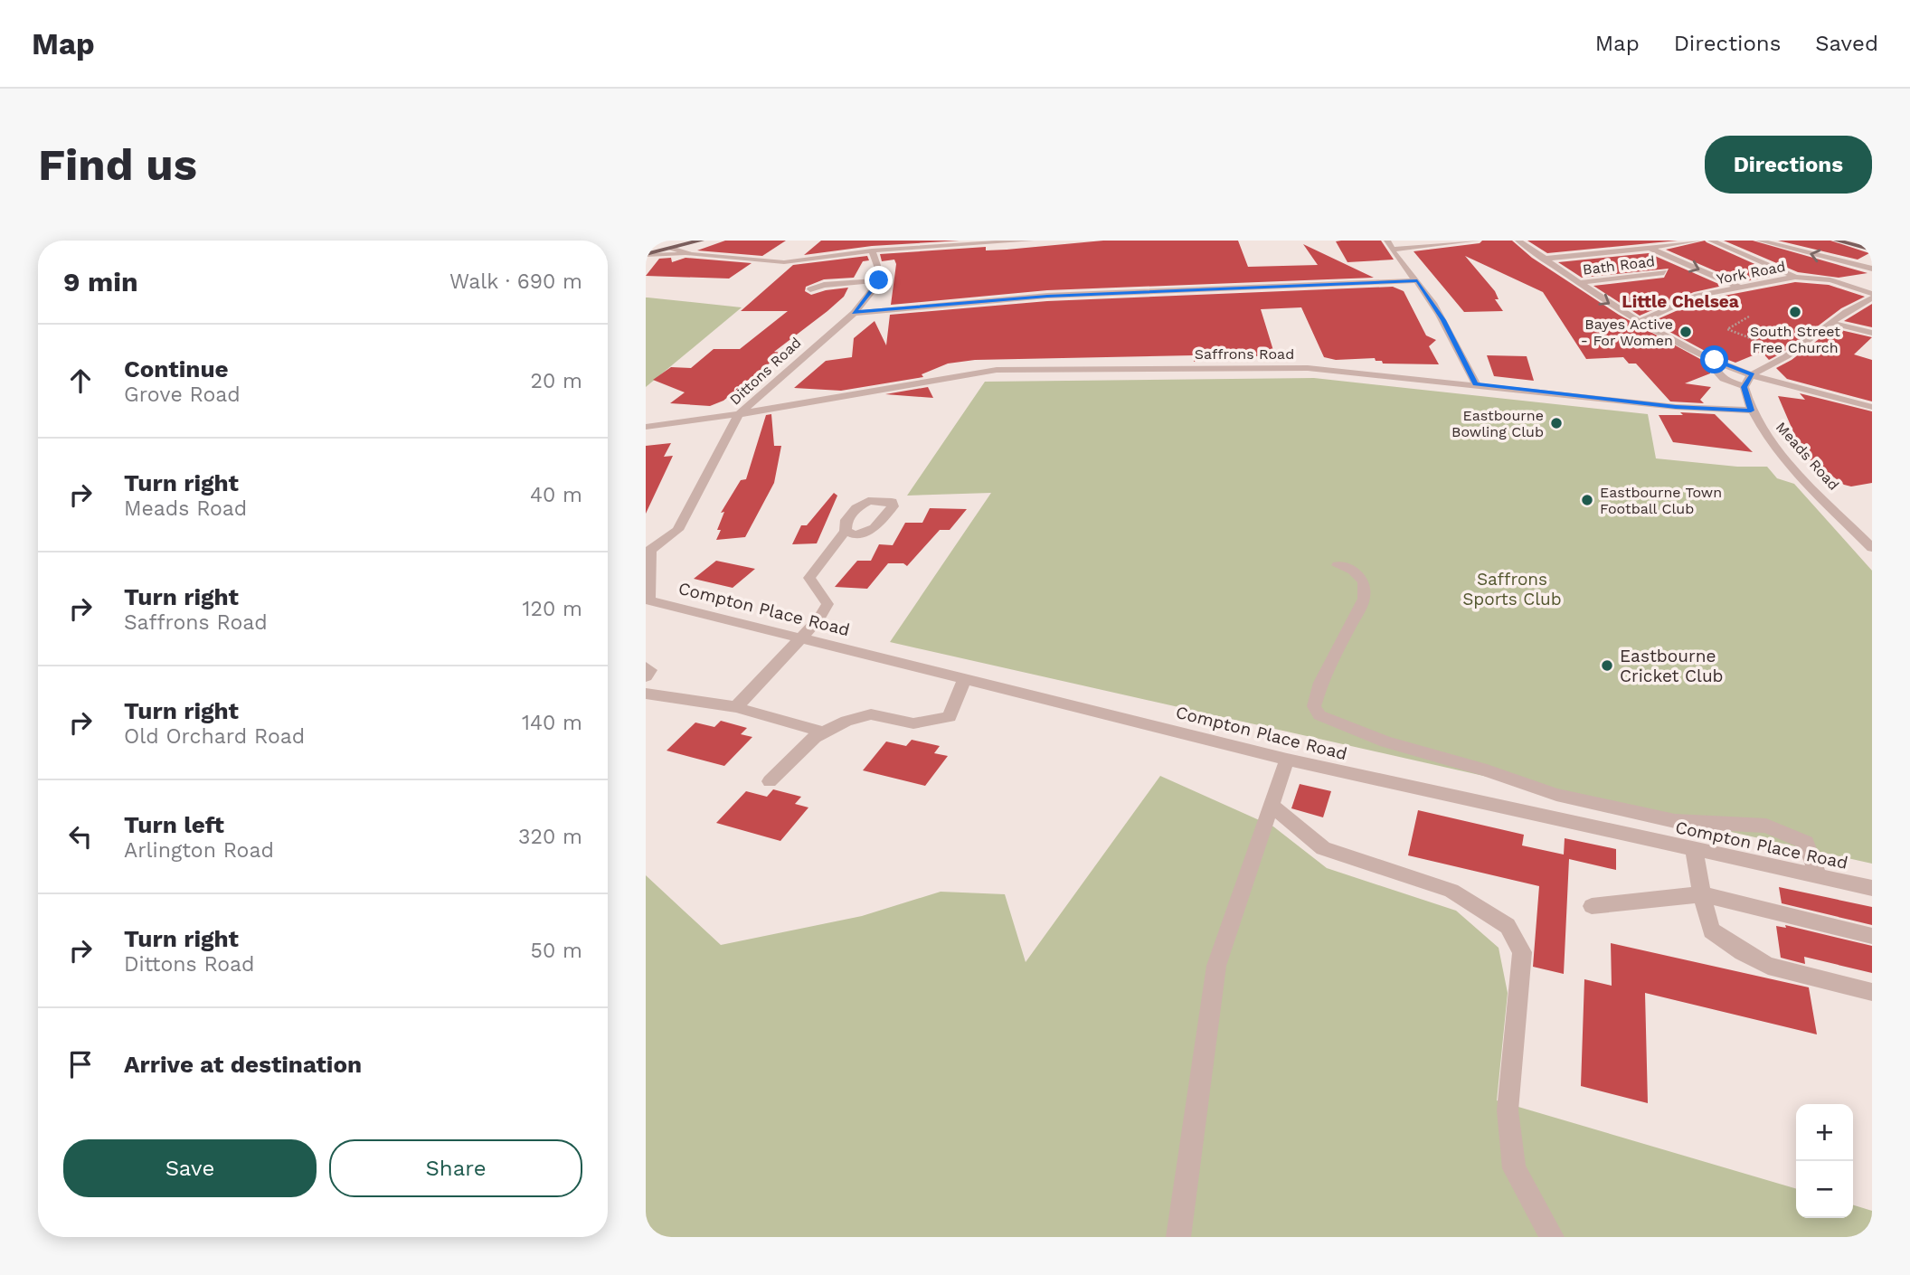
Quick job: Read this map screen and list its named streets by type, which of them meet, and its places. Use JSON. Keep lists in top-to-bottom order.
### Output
{
  "streets": {
    "street": [
      "Bath Road",
      "York Road",
      "Saffrons Road",
      "Dittons Road",
      "Meads Road",
      "Compton Place Road"
    ]
  },
  "crossings": [
    ["Saffrons Road", "Dittons Road"],
    ["Saffrons Road", "Meads Road"],
    ["Dittons Road", "Compton Place Road"]
  ],
  "districts": ["Little Chelsea"],
  "parks": ["Saffrons Sports Club"],
  "places": [
    "South Street Free Church",
    "Bayes Active - For Women",
    "Eastbourne Bowling Club",
    "Eastbourne Town Football Club",
    "Eastbourne Cricket Club"
  ],
  "page": {
    "header": "Map",
    "nav": ["Map", "Directions", "Saved"],
    "buttons": [
      "Directions",
      ["Save", "Share"]
    ],
    "title": "Find us",
    "heading": ["9 min", "Walk · 690 m"],
    "list": [
      ["Continue", "Grove Road", "20 m"],
      ["Turn right", "Meads Road", "40 m"],
      ["Turn right", "Saffrons Road", "120 m"],
      ["Turn right", "Old Orchard Road", "140 m"],
      ["Turn left", "Arlington Road", "320 m"],
      ["Turn right", "Dittons Road", "50 m"],
      "Arrive at destination"
    ],
    "map_buttons": ["+", "−"]
  }
}
